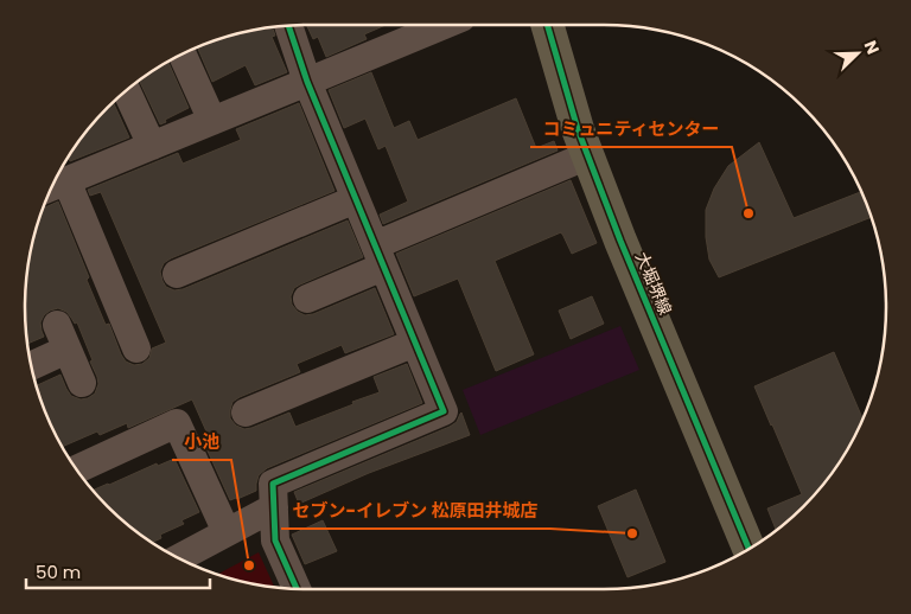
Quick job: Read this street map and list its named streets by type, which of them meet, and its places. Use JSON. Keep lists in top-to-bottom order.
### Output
{
  "streets": {
    "main road": ["大堀堺線"]
  },
  "places": ["コミュニティセンター", "セブン-イレブン 松原田井城店", "小池"],
  "scale_bar": "50 m",
  "north": "top right"
}
